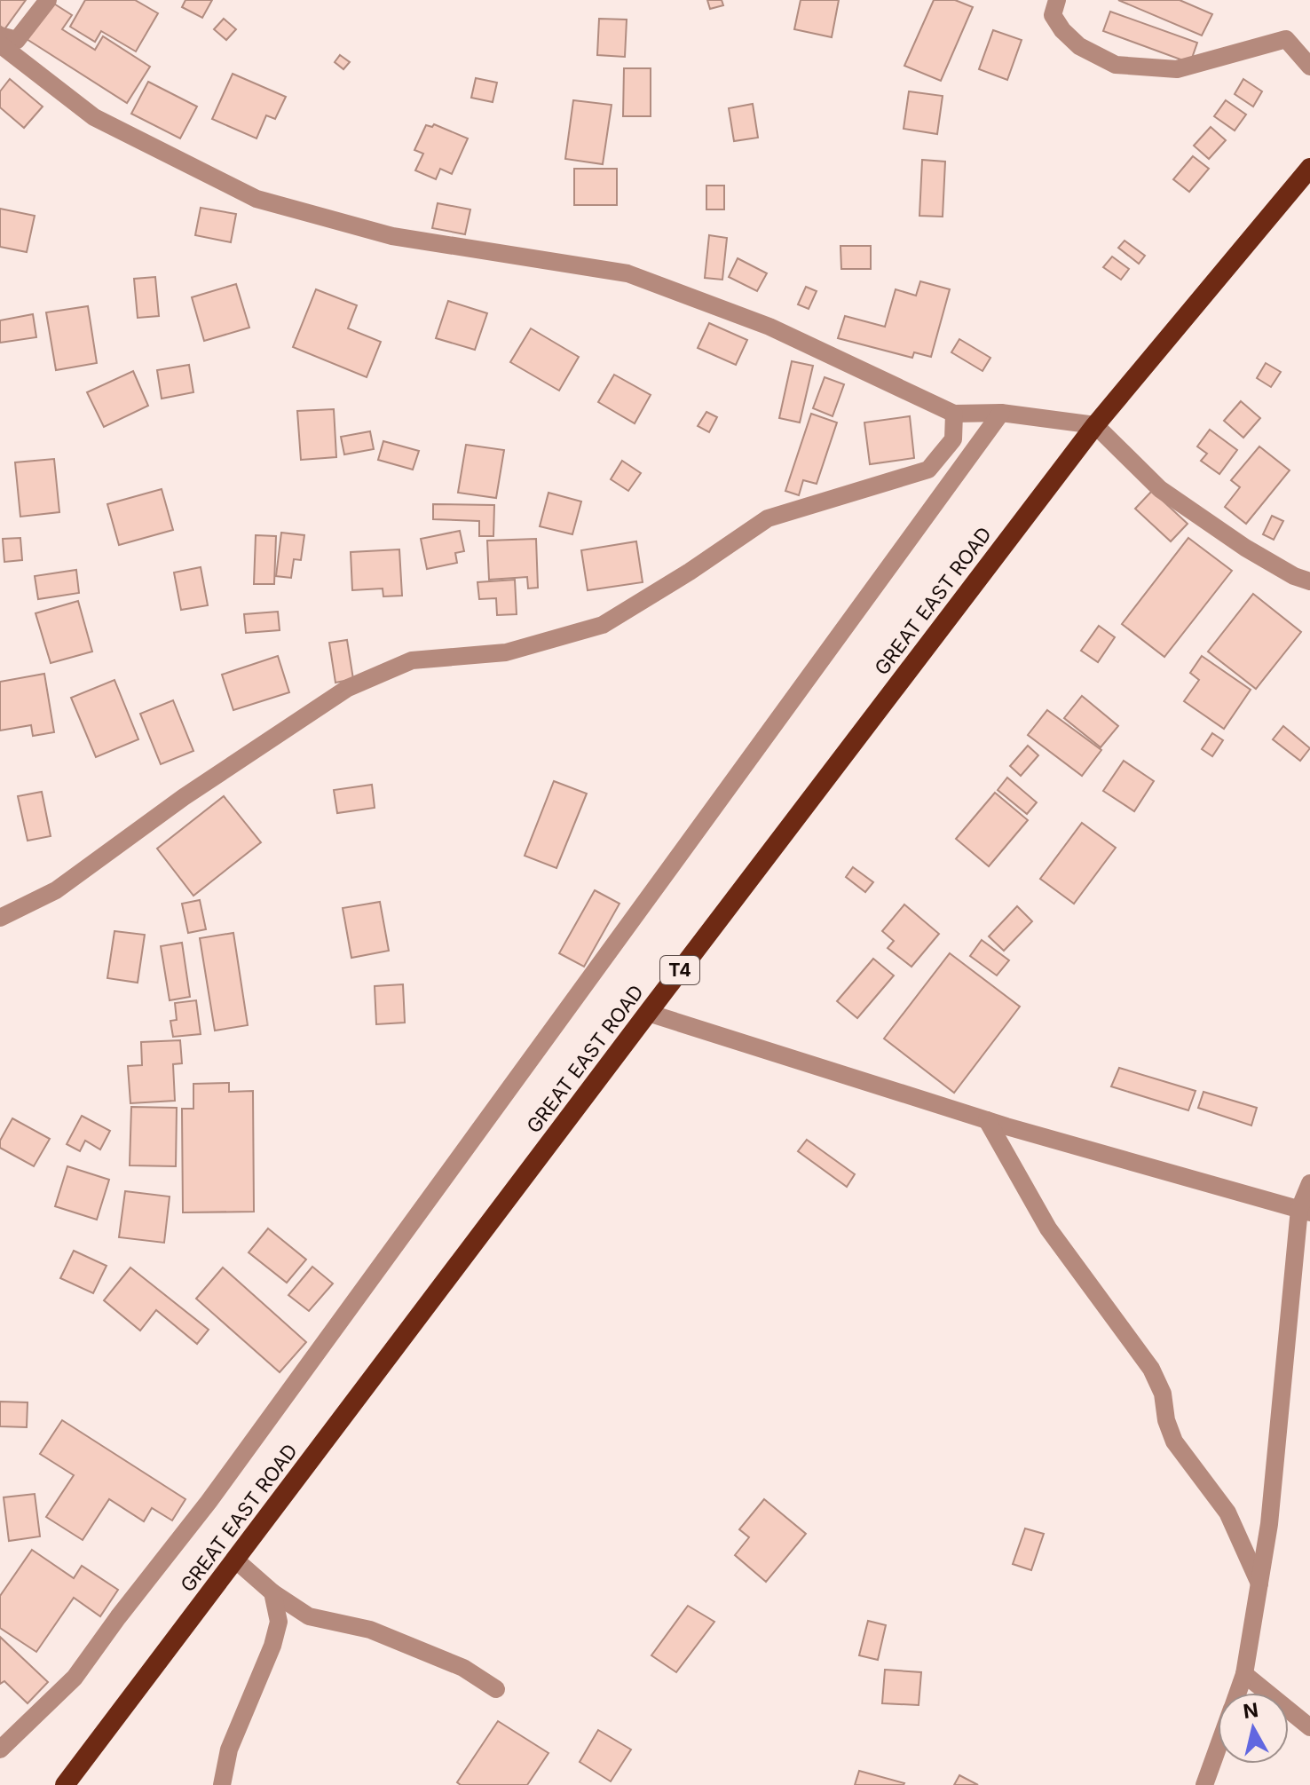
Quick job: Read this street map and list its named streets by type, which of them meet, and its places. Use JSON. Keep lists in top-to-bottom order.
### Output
{
  "streets": {
    "highway": ["GREAT EAST ROAD", "T4"]
  },
  "north": "top"
}
